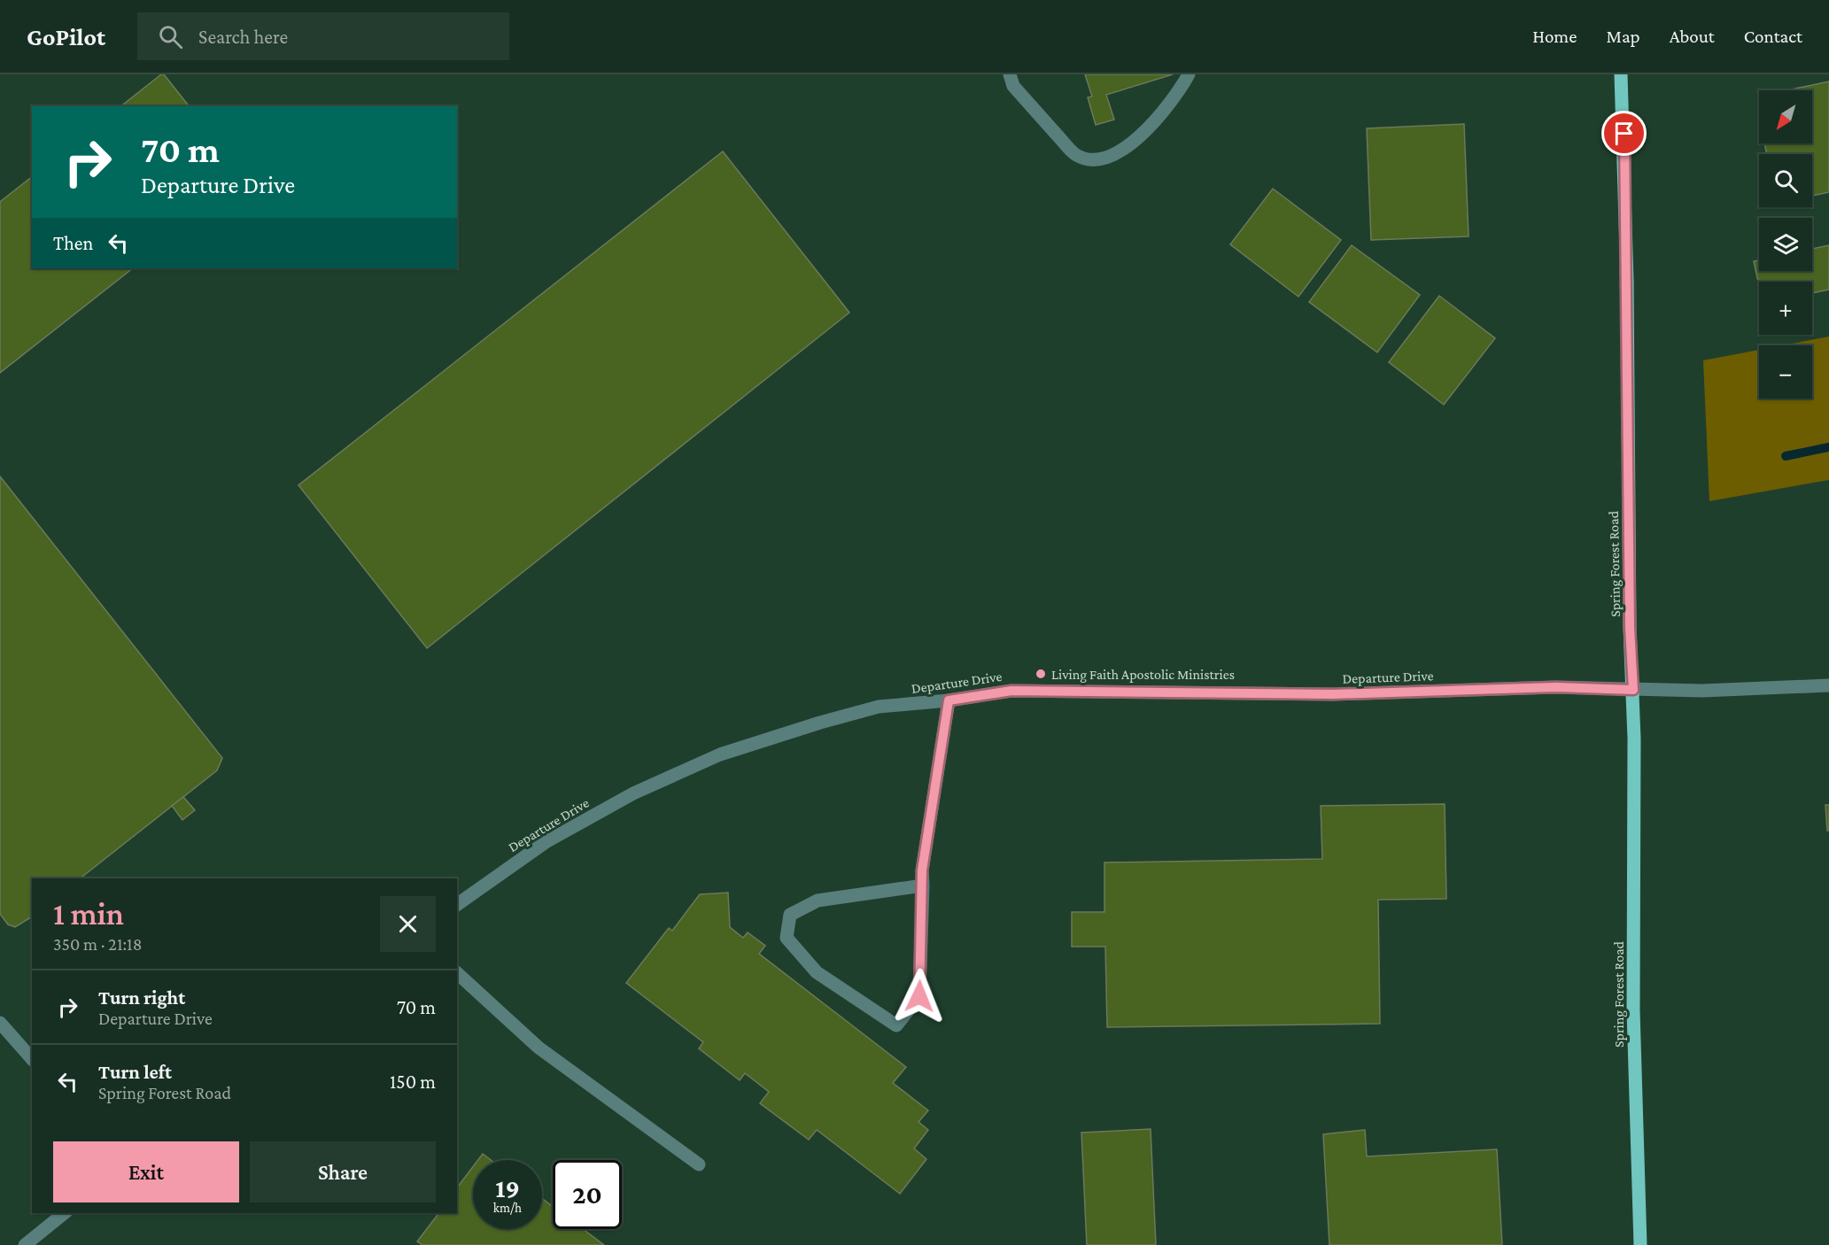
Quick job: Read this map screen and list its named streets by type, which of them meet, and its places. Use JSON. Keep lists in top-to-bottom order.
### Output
{
  "streets": {
    "main road": ["Spring Forest Road"],
    "street": ["Departure Drive"]
  },
  "crossings": [
    ["Spring Forest Road", "Departure Drive"]
  ],
  "places": ["Living Faith Apostolic Ministries"],
  "north": "bottom left",
  "page": {
    "header": "GoPilot",
    "search": "Search here",
    "nav": [
      "Home",
      "Map",
      "About",
      "Contact"
    ],
    "map_buttons": ["+", "−"],
    "turn": ["70 m", "Departure Drive"],
    "then": "Then",
    "heading": ["1 min", "350 m · 21:18"],
    "list": [
      {
        "name": "Turn right",
        "note": "Departure Drive",
        "value": "70 m"
      },
      {
        "name": "Turn left",
        "note": "Spring Forest Road",
        "value": "150 m"
      }
    ],
    "buttons": ["Exit", "Share"],
    "speed": "19 km/h",
    "limit": "20"
  }
}
